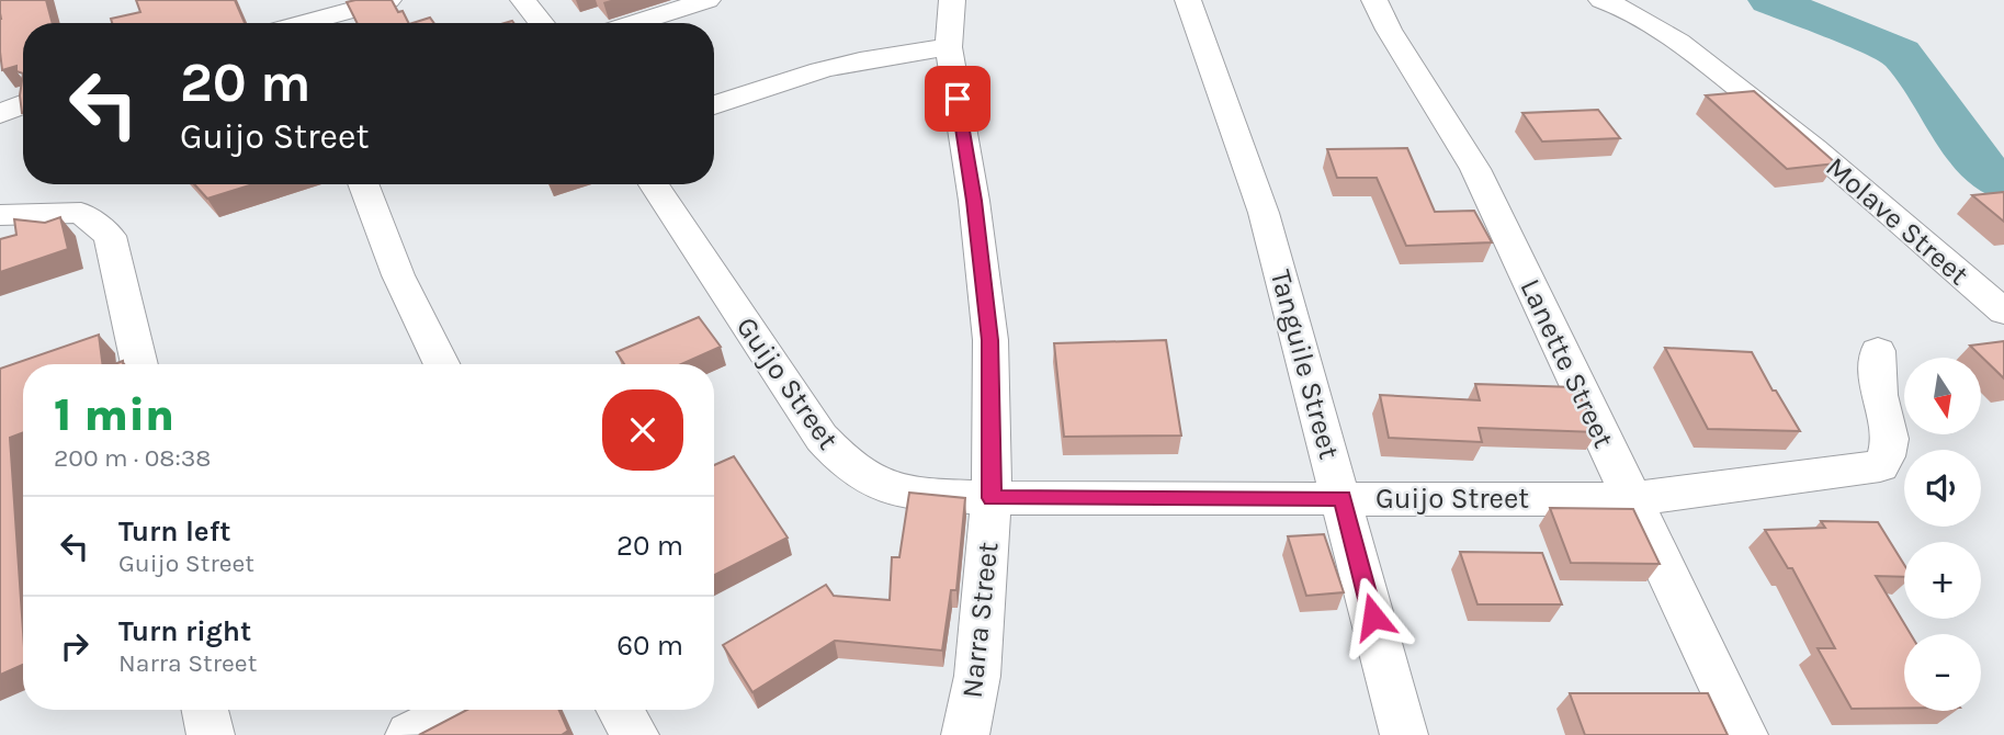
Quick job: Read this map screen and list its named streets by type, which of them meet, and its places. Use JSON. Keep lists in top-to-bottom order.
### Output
{
  "streets": {
    "street": [
      "Molave Street",
      "Lanette Street",
      "Tanguile Street",
      "Guijo Street",
      "Narra Street"
    ]
  },
  "crossings": [
    ["Lanette Street", "Guijo Street"],
    ["Tanguile Street", "Guijo Street"],
    ["Guijo Street", "Narra Street"]
  ],
  "north": "bottom",
  "page": {
    "turn": ["20 m", "Guijo Street"],
    "map_buttons": ["+", "−"],
    "heading": ["1 min", "200 m · 08:38"],
    "list": [
      {
        "name": "Turn left",
        "note": "Guijo Street",
        "value": "20 m"
      },
      {
        "name": "Turn right",
        "note": "Narra Street",
        "value": "60 m"
      }
    ]
  }
}
